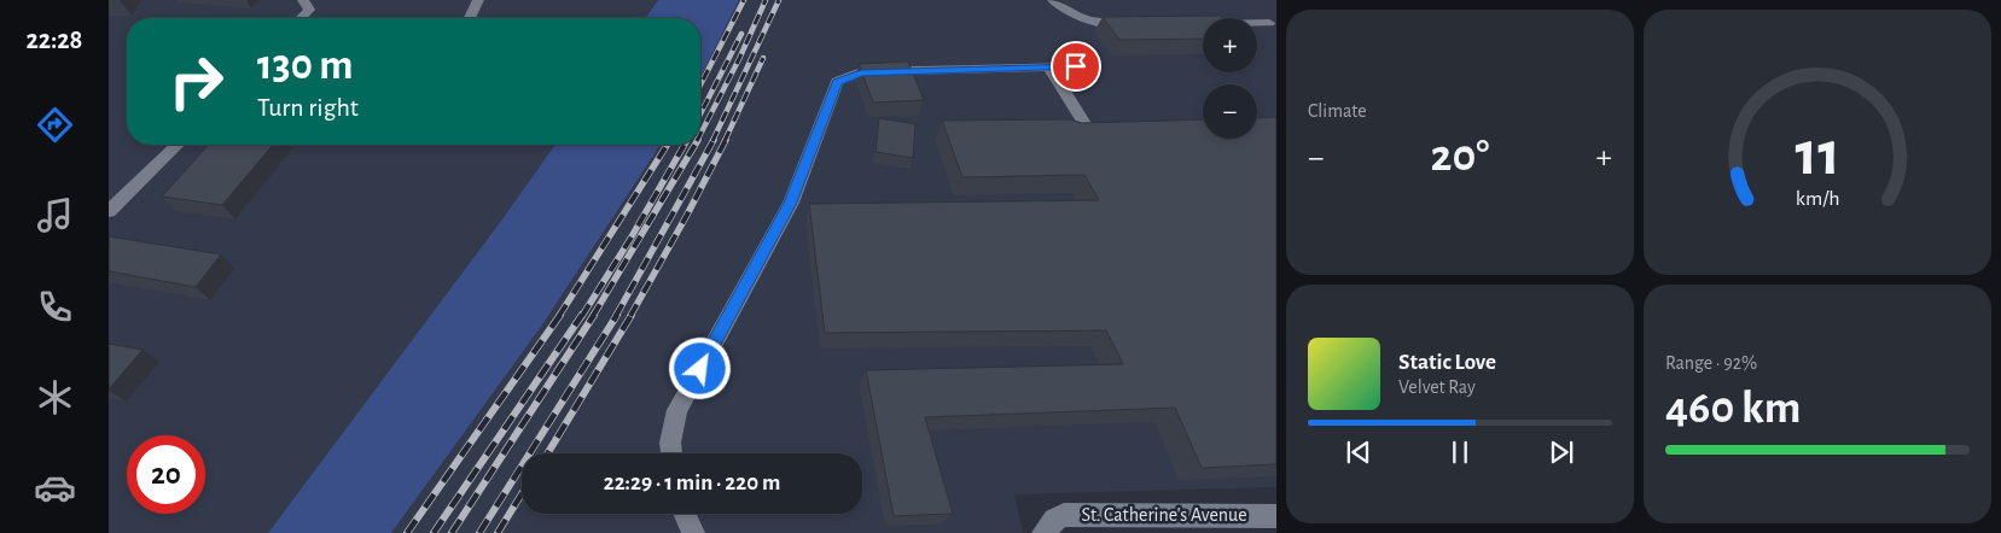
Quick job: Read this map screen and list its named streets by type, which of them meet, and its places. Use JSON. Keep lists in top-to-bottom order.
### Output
{
  "streets": {
    "street": ["St. Catherine's Avenue"]
  },
  "page": {
    "tabs": "22:28",
    "tile": [
      "Climate",
      ["Range · 92%", "460 km"]
    ],
    "map_buttons": ["+", "−"],
    "turn": ["130 m", "Turn right"],
    "heat": ["−", "20°", "+"],
    "song": ["Static Love", "Velvet Ray"],
    "limit": "20",
    "trip": "22:29 · 1 min · 220 m",
    "gauge": ["11", "km/h"]
  }
}
